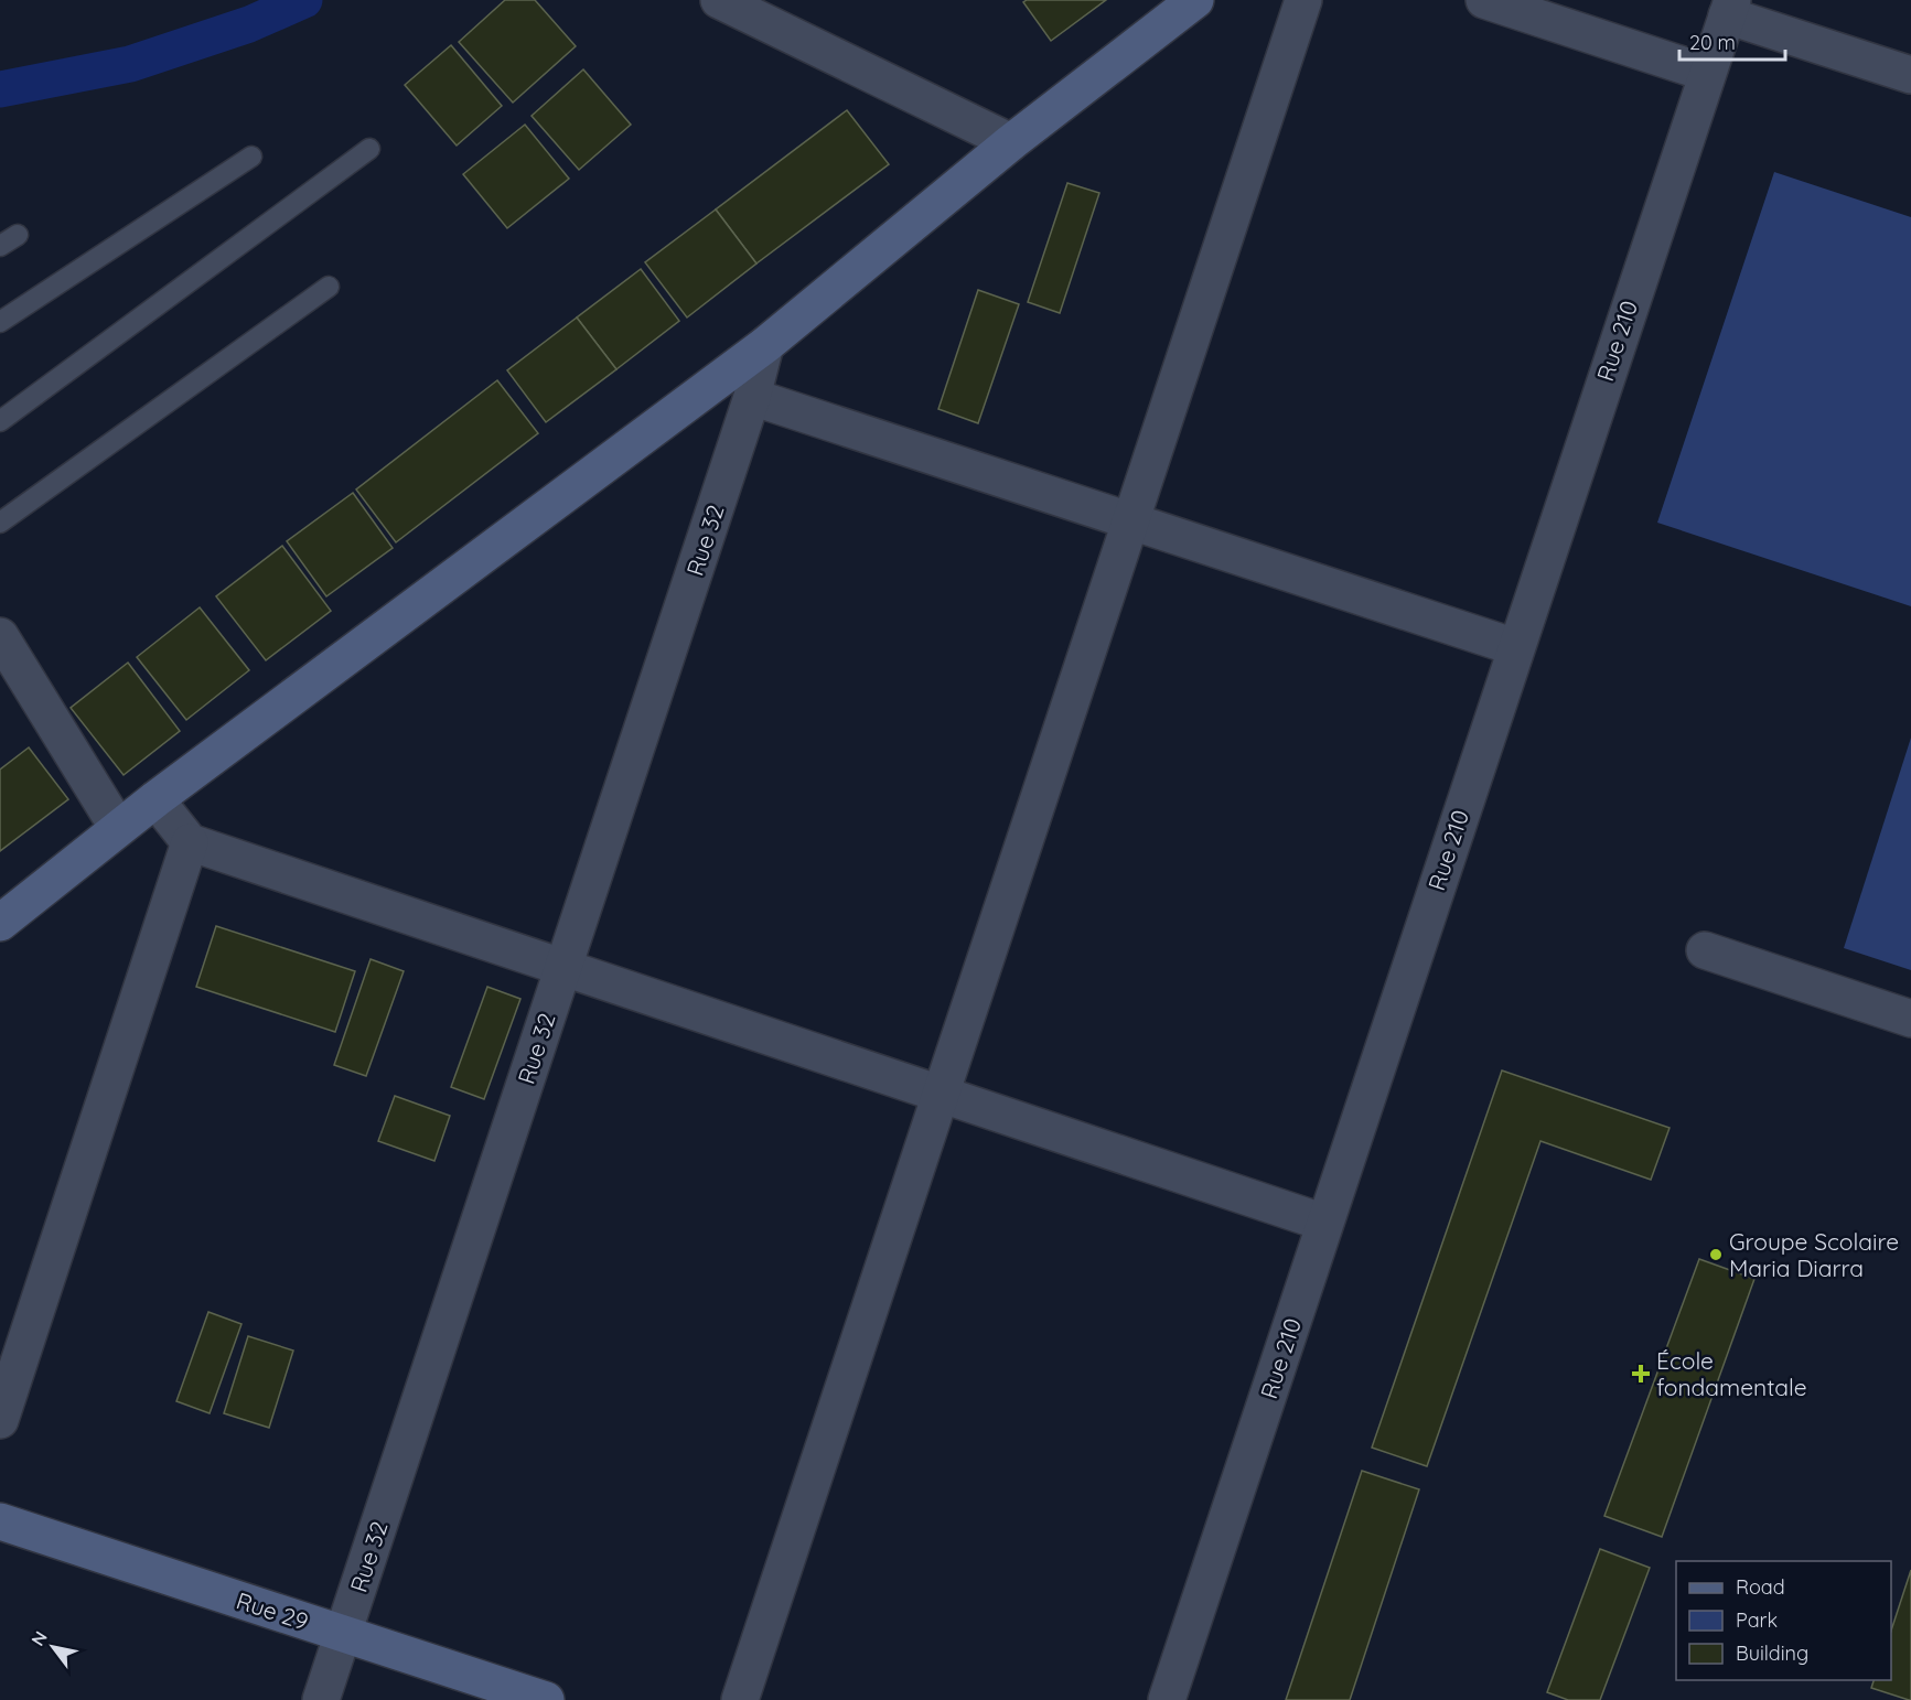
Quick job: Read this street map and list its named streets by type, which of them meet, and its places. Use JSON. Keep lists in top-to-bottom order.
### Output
{
  "streets": {
    "main road": ["Rue 29"],
    "street": ["Rue 210", "Rue 32"]
  },
  "crossings": [
    ["Rue 32", "Rue 29"]
  ],
  "places": {
    "other": ["Groupe Scolaire Maria Diarra"],
    "health": ["École fondamentale"]
  },
  "legend": ["Road", "Park", "Building"],
  "scale_bar": "20 m",
  "north": "top left"
}
